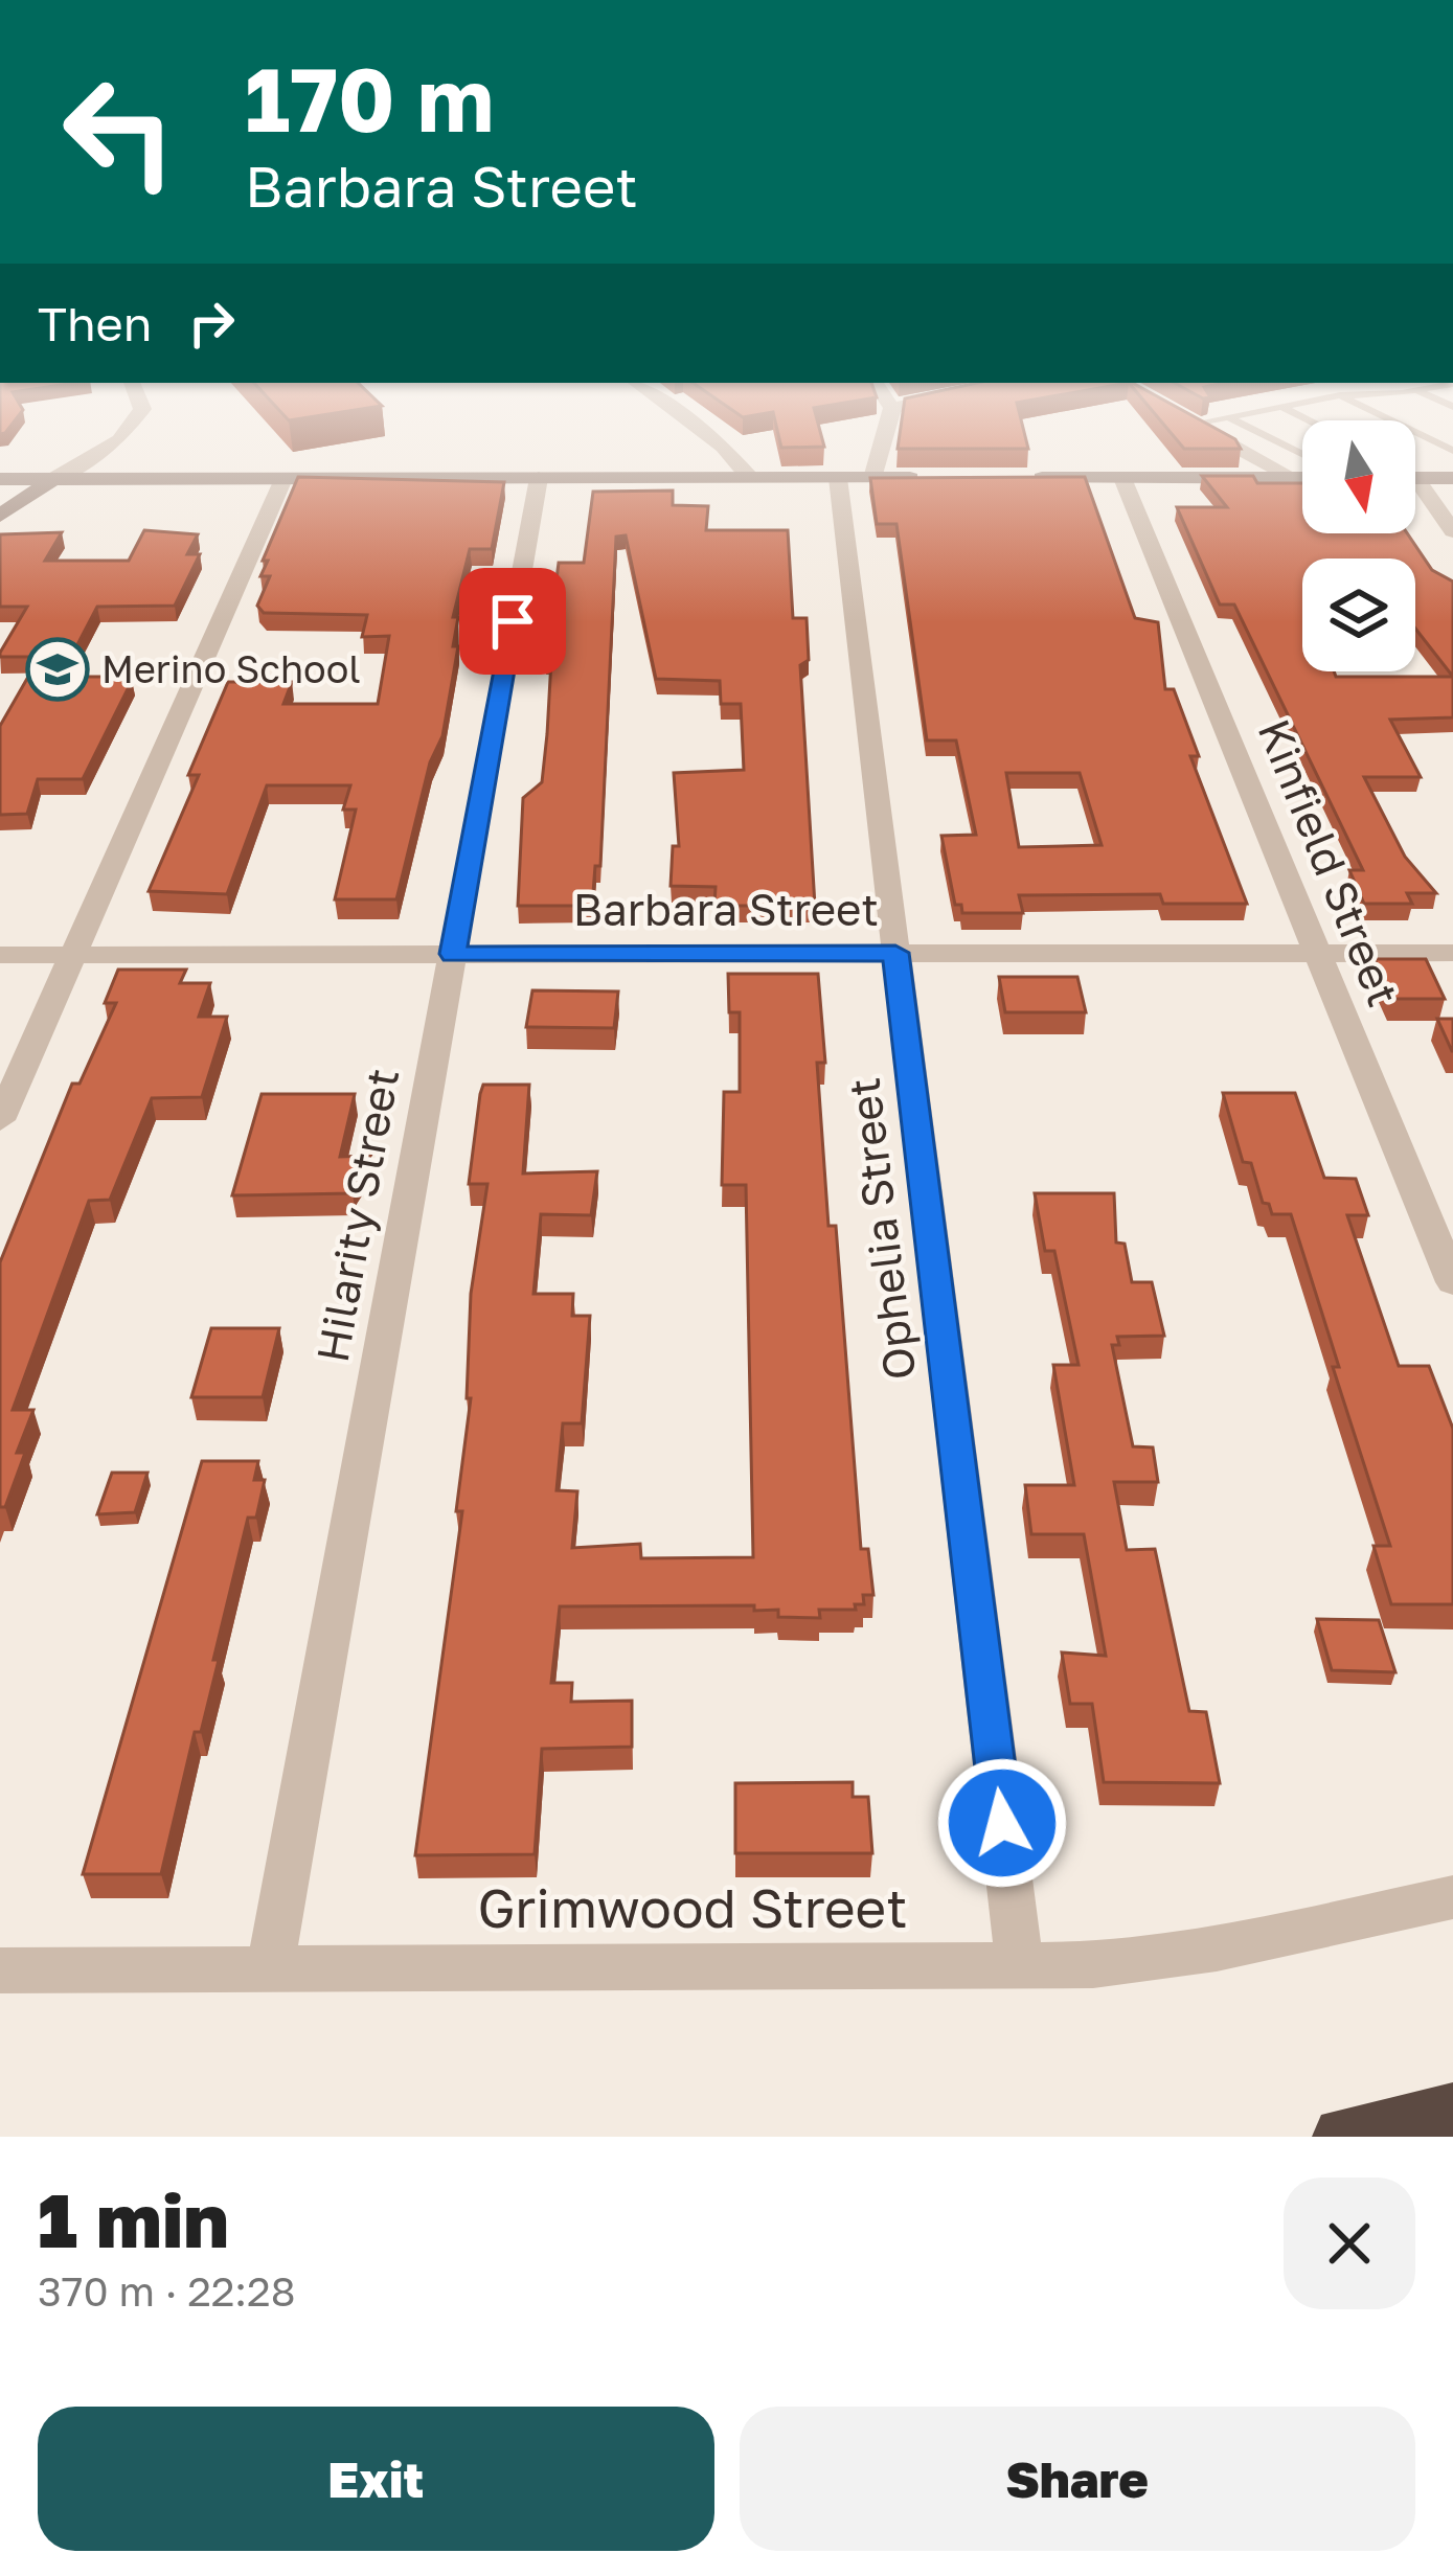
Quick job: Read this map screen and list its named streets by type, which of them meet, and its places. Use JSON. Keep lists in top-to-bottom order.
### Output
{
  "streets": {
    "street": [
      "Kinfield Street",
      "Barbara Street",
      "Hilarity Street",
      "Ophelia Street",
      "Grimwood Street"
    ]
  },
  "crossings": [
    ["Kinfield Street", "Barbara Street"],
    ["Barbara Street", "Hilarity Street"],
    ["Barbara Street", "Ophelia Street"],
    ["Hilarity Street", "Grimwood Street"],
    ["Ophelia Street", "Grimwood Street"]
  ],
  "places": {
    "school or university": ["Merino School"]
  },
  "north": "bottom",
  "page": {
    "turn": ["170 m", "Barbara Street"],
    "then": "Then",
    "heading": ["1 min", "370 m · 22:28"],
    "buttons": ["Exit", "Share"]
  }
}
